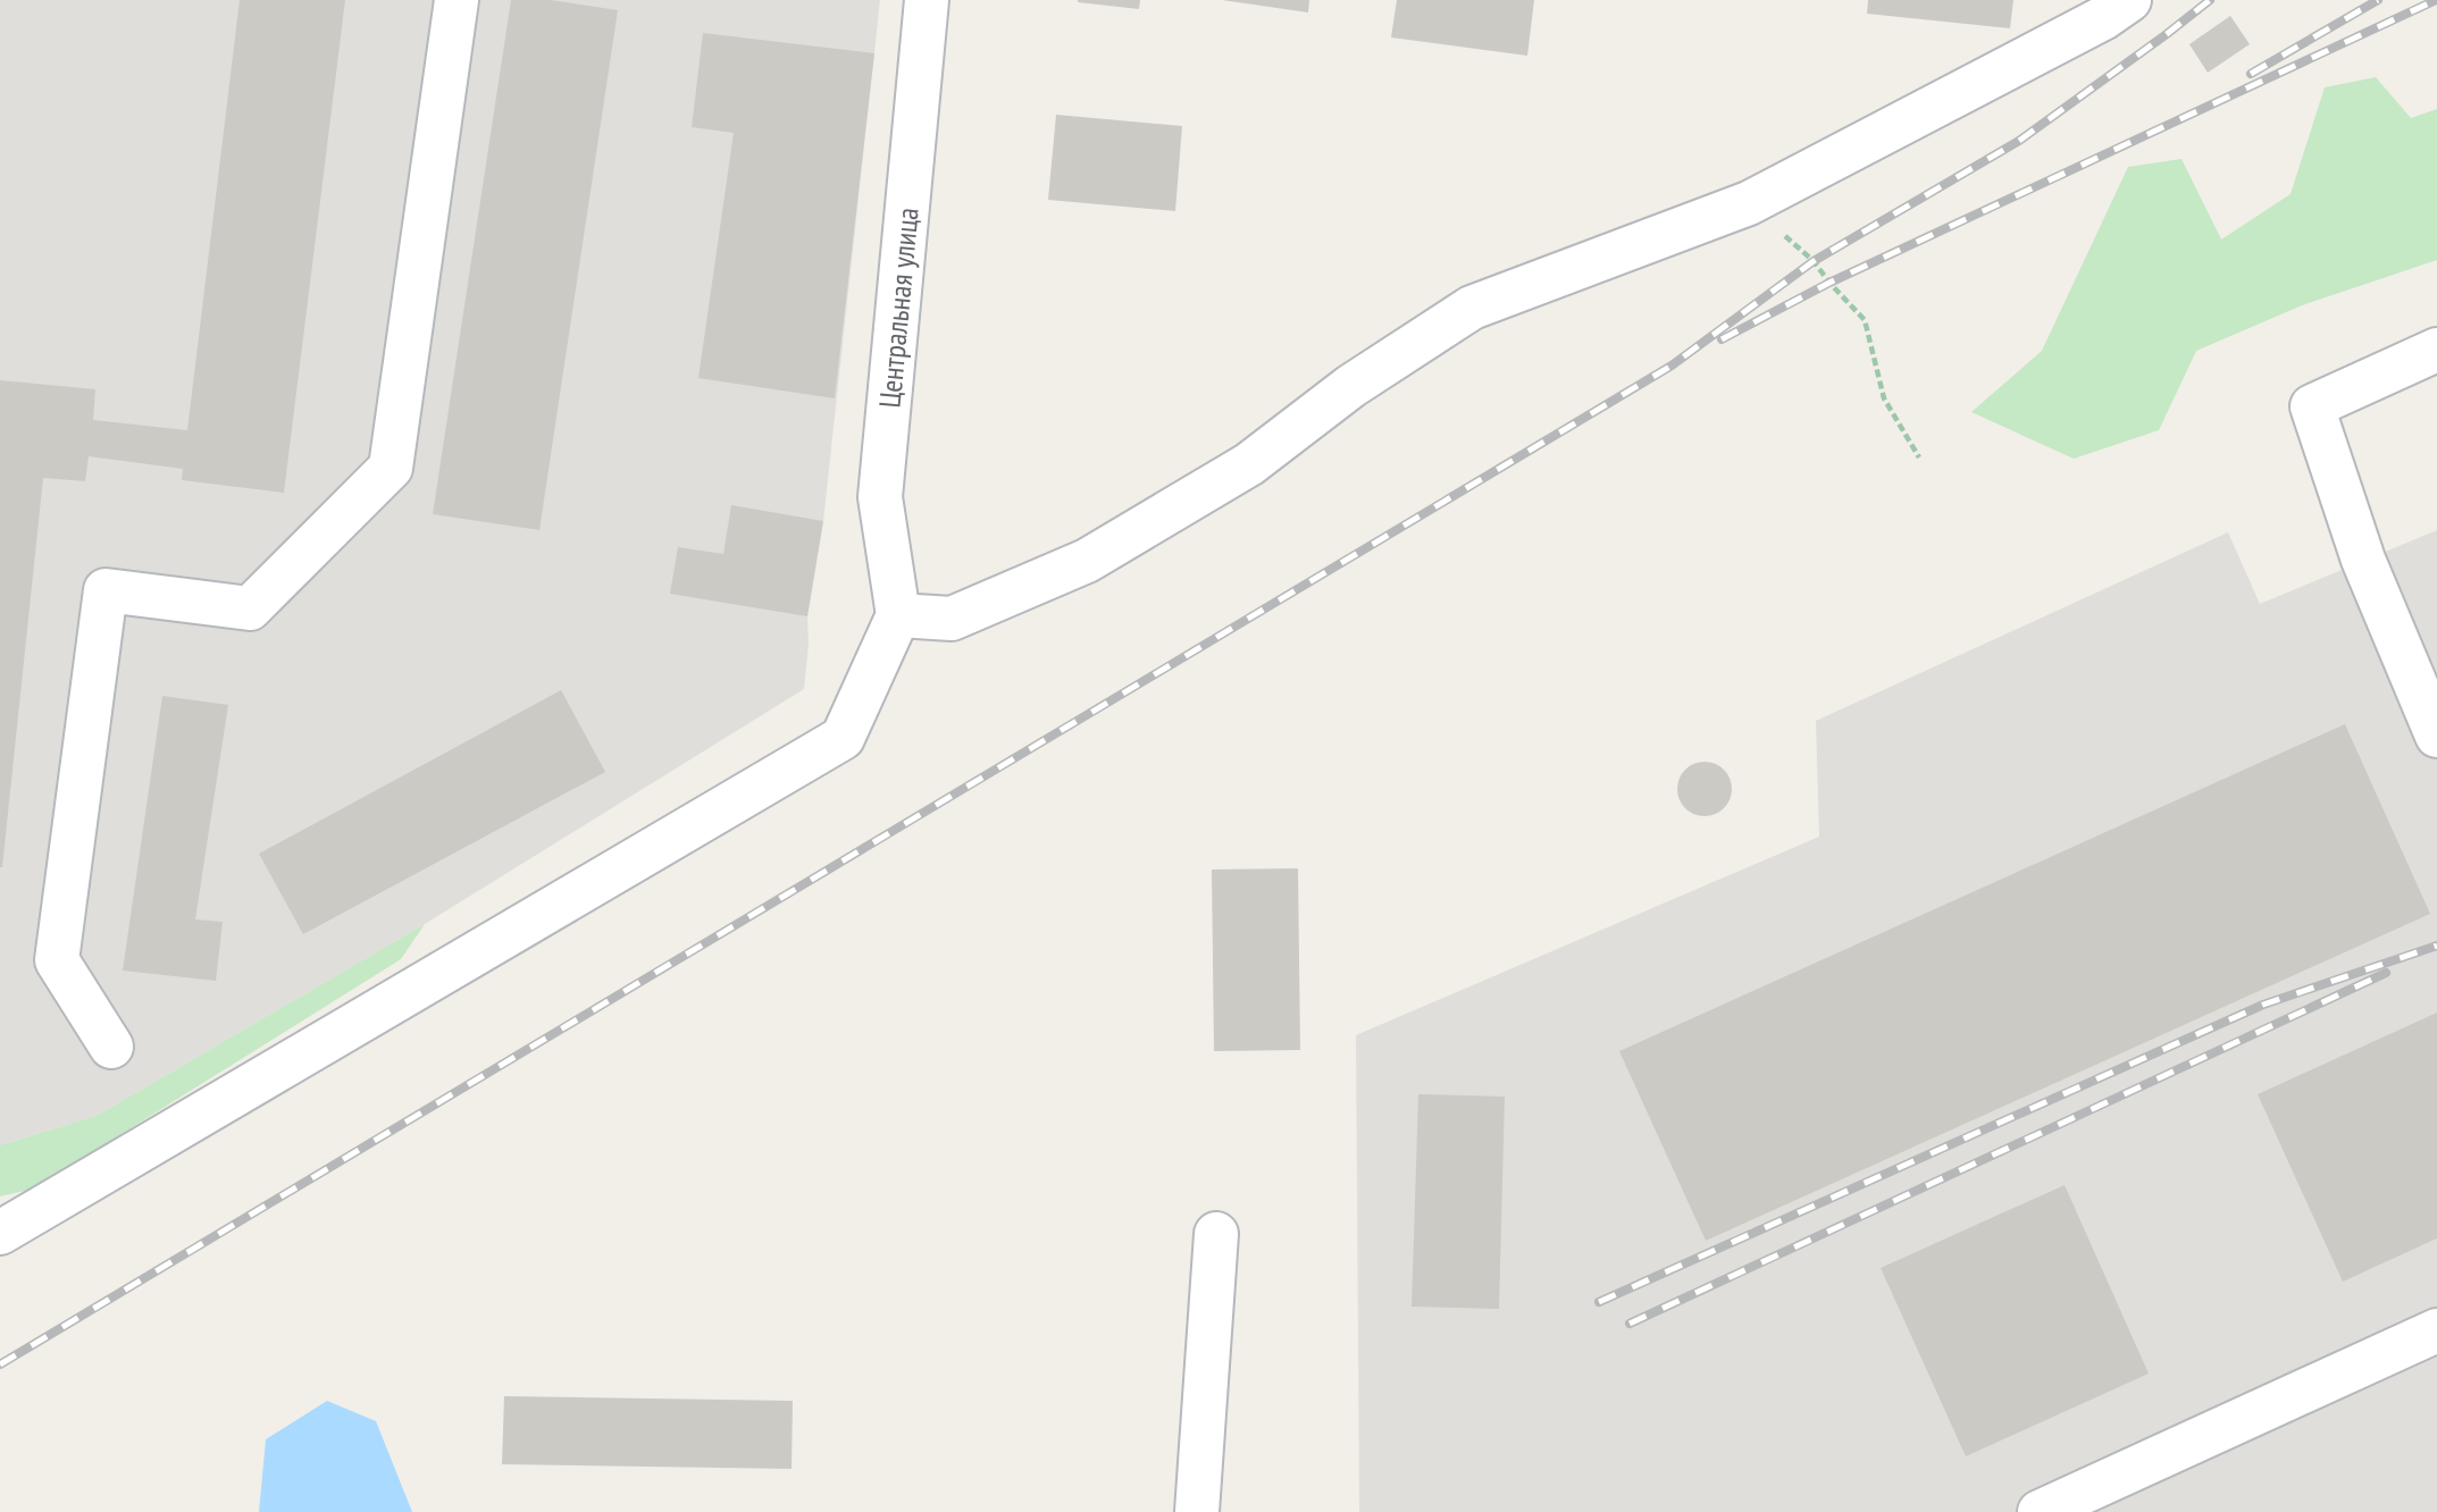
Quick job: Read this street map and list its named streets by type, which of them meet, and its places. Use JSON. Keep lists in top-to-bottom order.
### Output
{
  "streets": {
    "street": ["Центральная улица"]
  }
}
